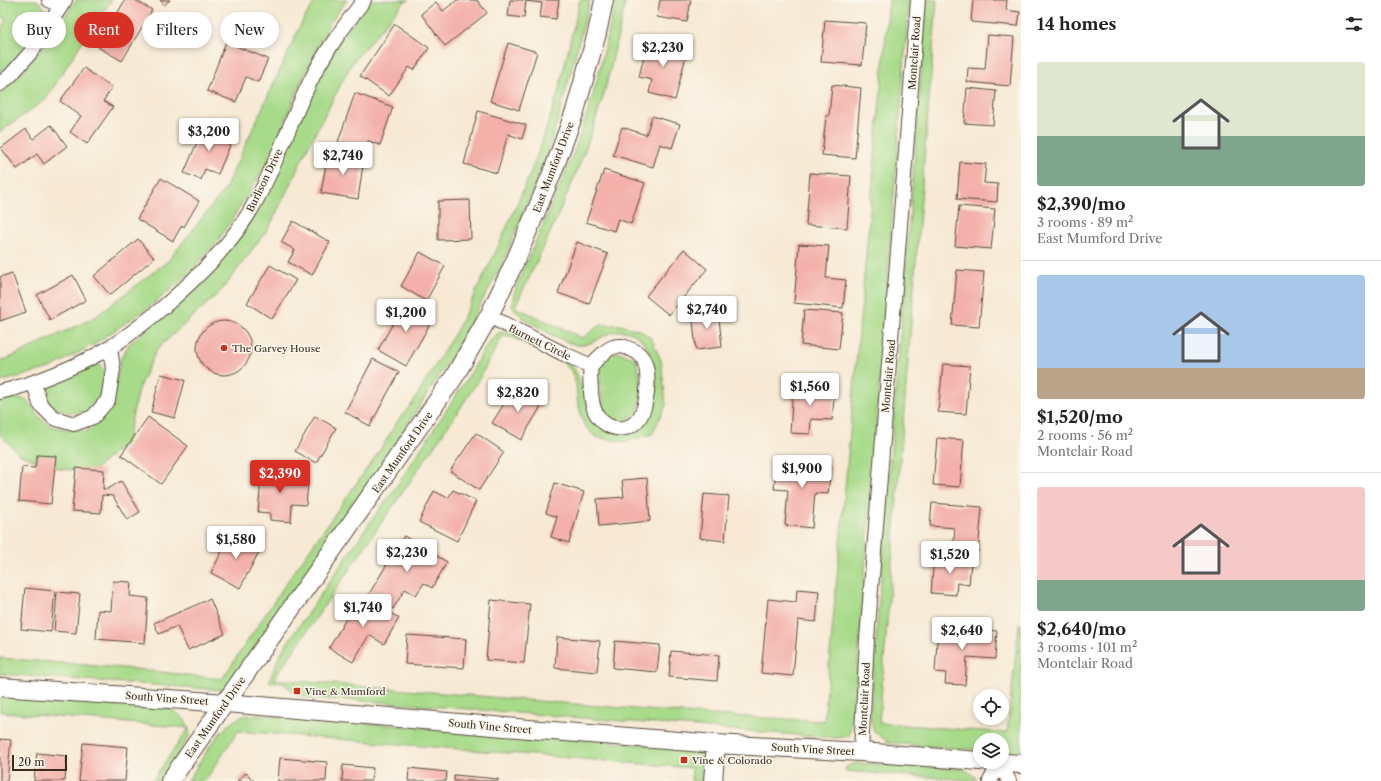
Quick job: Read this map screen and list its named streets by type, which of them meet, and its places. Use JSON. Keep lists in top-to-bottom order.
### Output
{
  "streets": {
    "street": [
      "Montclair Road",
      "East Mumford Drive",
      "Burlison Drive",
      "Burnett Circle",
      "South Vine Street"
    ]
  },
  "crossings": [
    ["Montclair Road", "South Vine Street"],
    ["East Mumford Drive", "Burnett Circle"],
    ["East Mumford Drive", "South Vine Street"]
  ],
  "places": {
    "other": ["The Garvey House"],
    "transit": ["Vine & Mumford", "Vine & Colorado"]
  },
  "scale_bar": "20 m",
  "page": {
    "heading": "14 homes",
    "chip": [
      "Buy",
      "Rent",
      "Filters",
      "New"
    ],
    "price": [
      "$2,230",
      "$3,200",
      "$2,740",
      "$2,740",
      "$1,200",
      "$1,560",
      "$2,820",
      "$1,900",
      "$2,390",
      "$1,580",
      "$2,230",
      "$1,520",
      "$1,740",
      "$2,640"
    ],
    "list": [
      {
        "name": "$2,390/mo",
        "note": "3 rooms · 89 m² · East Mumford Drive"
      },
      {
        "name": "$1,520/mo",
        "note": "2 rooms · 56 m² · Montclair Road"
      },
      {
        "name": "$2,640/mo",
        "note": "3 rooms · 101 m² · Montclair Road"
      }
    ],
    "scale": "20 m"
  }
}
